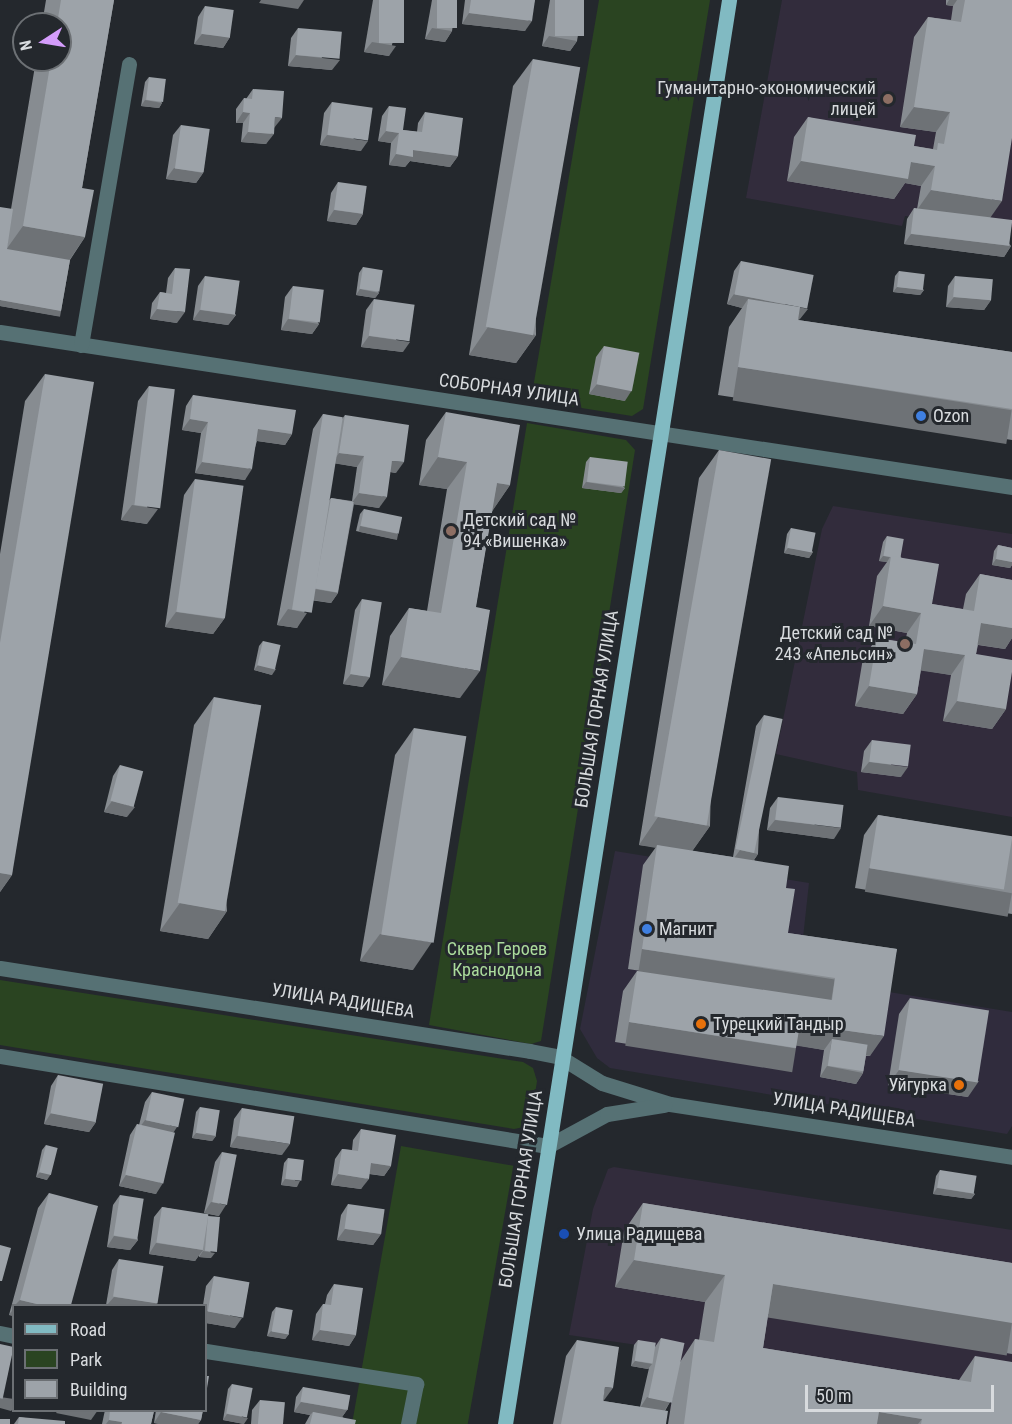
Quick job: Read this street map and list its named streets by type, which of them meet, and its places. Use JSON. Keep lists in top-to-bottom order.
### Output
{
  "streets": {
    "main road": ["БОЛЬШАЯ ГОРНАЯ УЛИЦА"],
    "street": ["СОБОРНАЯ УЛИЦА", "УЛИЦА РАДИЩЕВА"]
  },
  "crossings": [
    ["СОБОРНАЯ УЛИЦА", "БОЛЬШАЯ ГОРНАЯ УЛИЦА"],
    ["БОЛЬШАЯ ГОРНАЯ УЛИЦА", "УЛИЦА РАДИЩЕВА"]
  ],
  "parks": ["Сквер Героев Краснодона"],
  "places": [
    "Гуманитарно-экономический лицей",
    "Ozon",
    "Детский сад № 94 «Вишенка»",
    "Детский сад № 243 «Апельсин»",
    "Магнит",
    "Турецкий Тандыр",
    "Уйгурка",
    "Улица Радищева"
  ],
  "legend": ["Road", "Park", "Building"],
  "scale_bar": "50 m",
  "north": "left"
}
